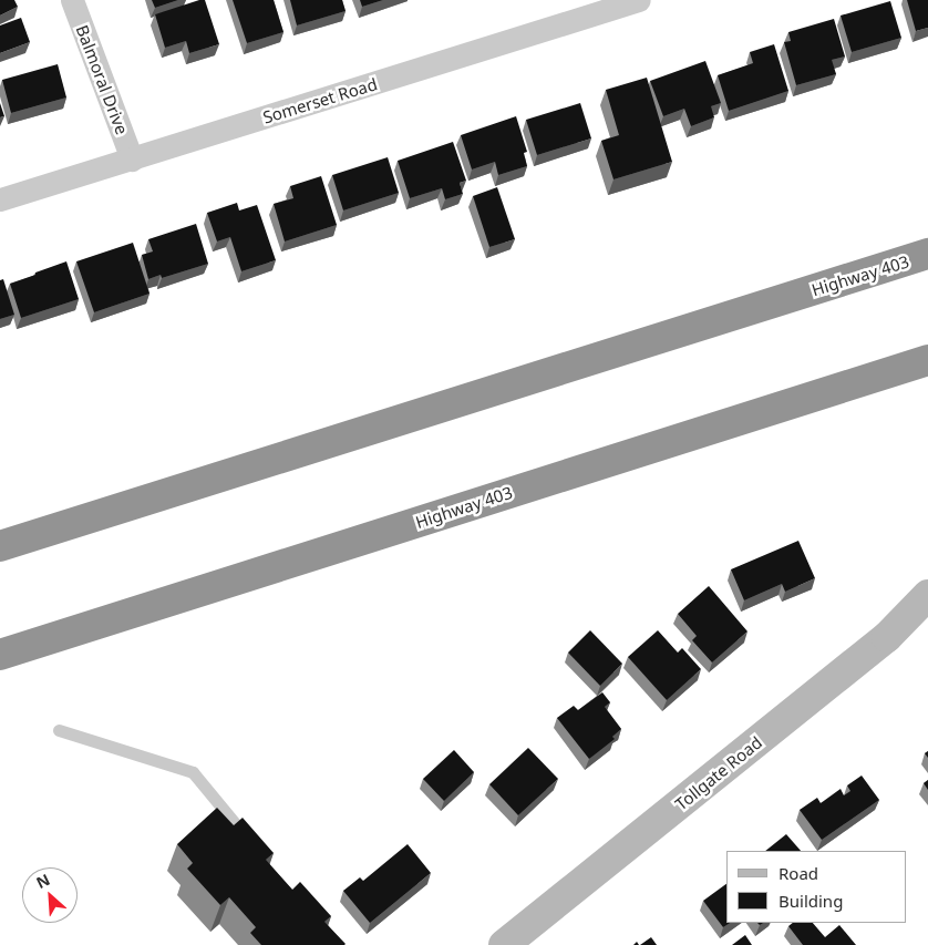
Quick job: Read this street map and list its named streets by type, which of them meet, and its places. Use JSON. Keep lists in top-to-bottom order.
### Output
{
  "streets": {
    "highway": ["Highway 403"],
    "main road": ["Tollgate Road"],
    "street": ["Balmoral Drive", "Somerset Road"]
  },
  "crossings": [
    ["Balmoral Drive", "Somerset Road"]
  ],
  "legend": ["Road", "Building"],
  "north": "top left"
}
